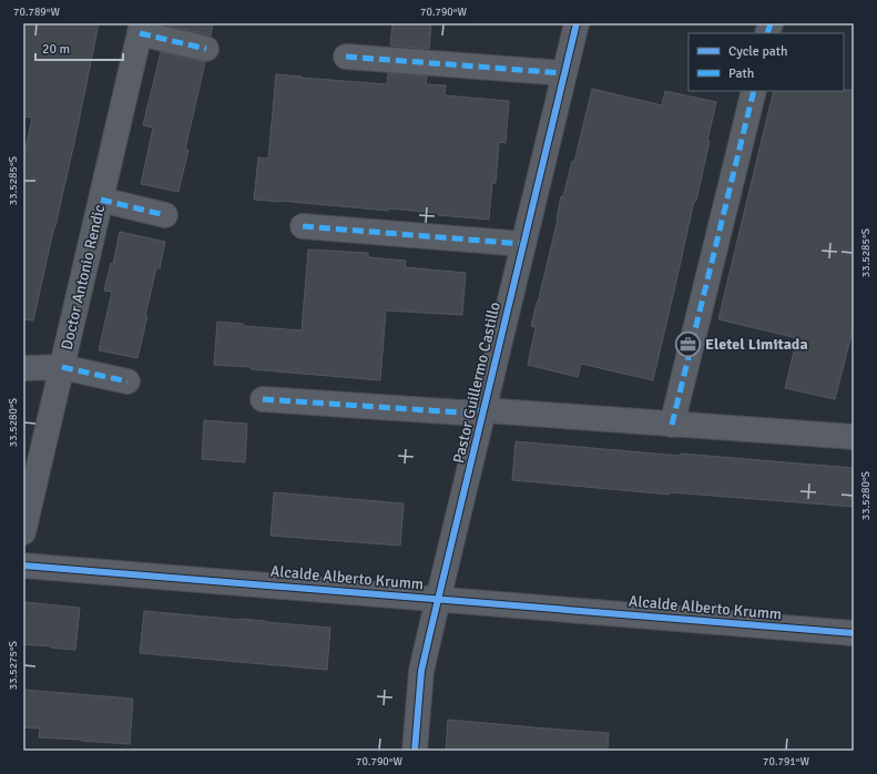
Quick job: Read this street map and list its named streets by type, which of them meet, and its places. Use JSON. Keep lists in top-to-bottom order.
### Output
{
  "streets": {
    "street": ["Doctor Antonio Rendic", "Pastor Guillermo Castillo", "Alcalde Alberto Krumm"]
  },
  "crossings": [
    ["Pastor Guillermo Castillo", "Alcalde Alberto Krumm"]
  ],
  "places": {
    "office": ["Eletel Limitada"]
  },
  "legend": ["Cycle path", "Path"],
  "scale_bar": "20 m",
  "coordinates": [
    "70.789°W",
    "70.790°W",
    "33.5285°S",
    "33.5280°S",
    "33.5275°S",
    "70.791°W"
  ]
}
